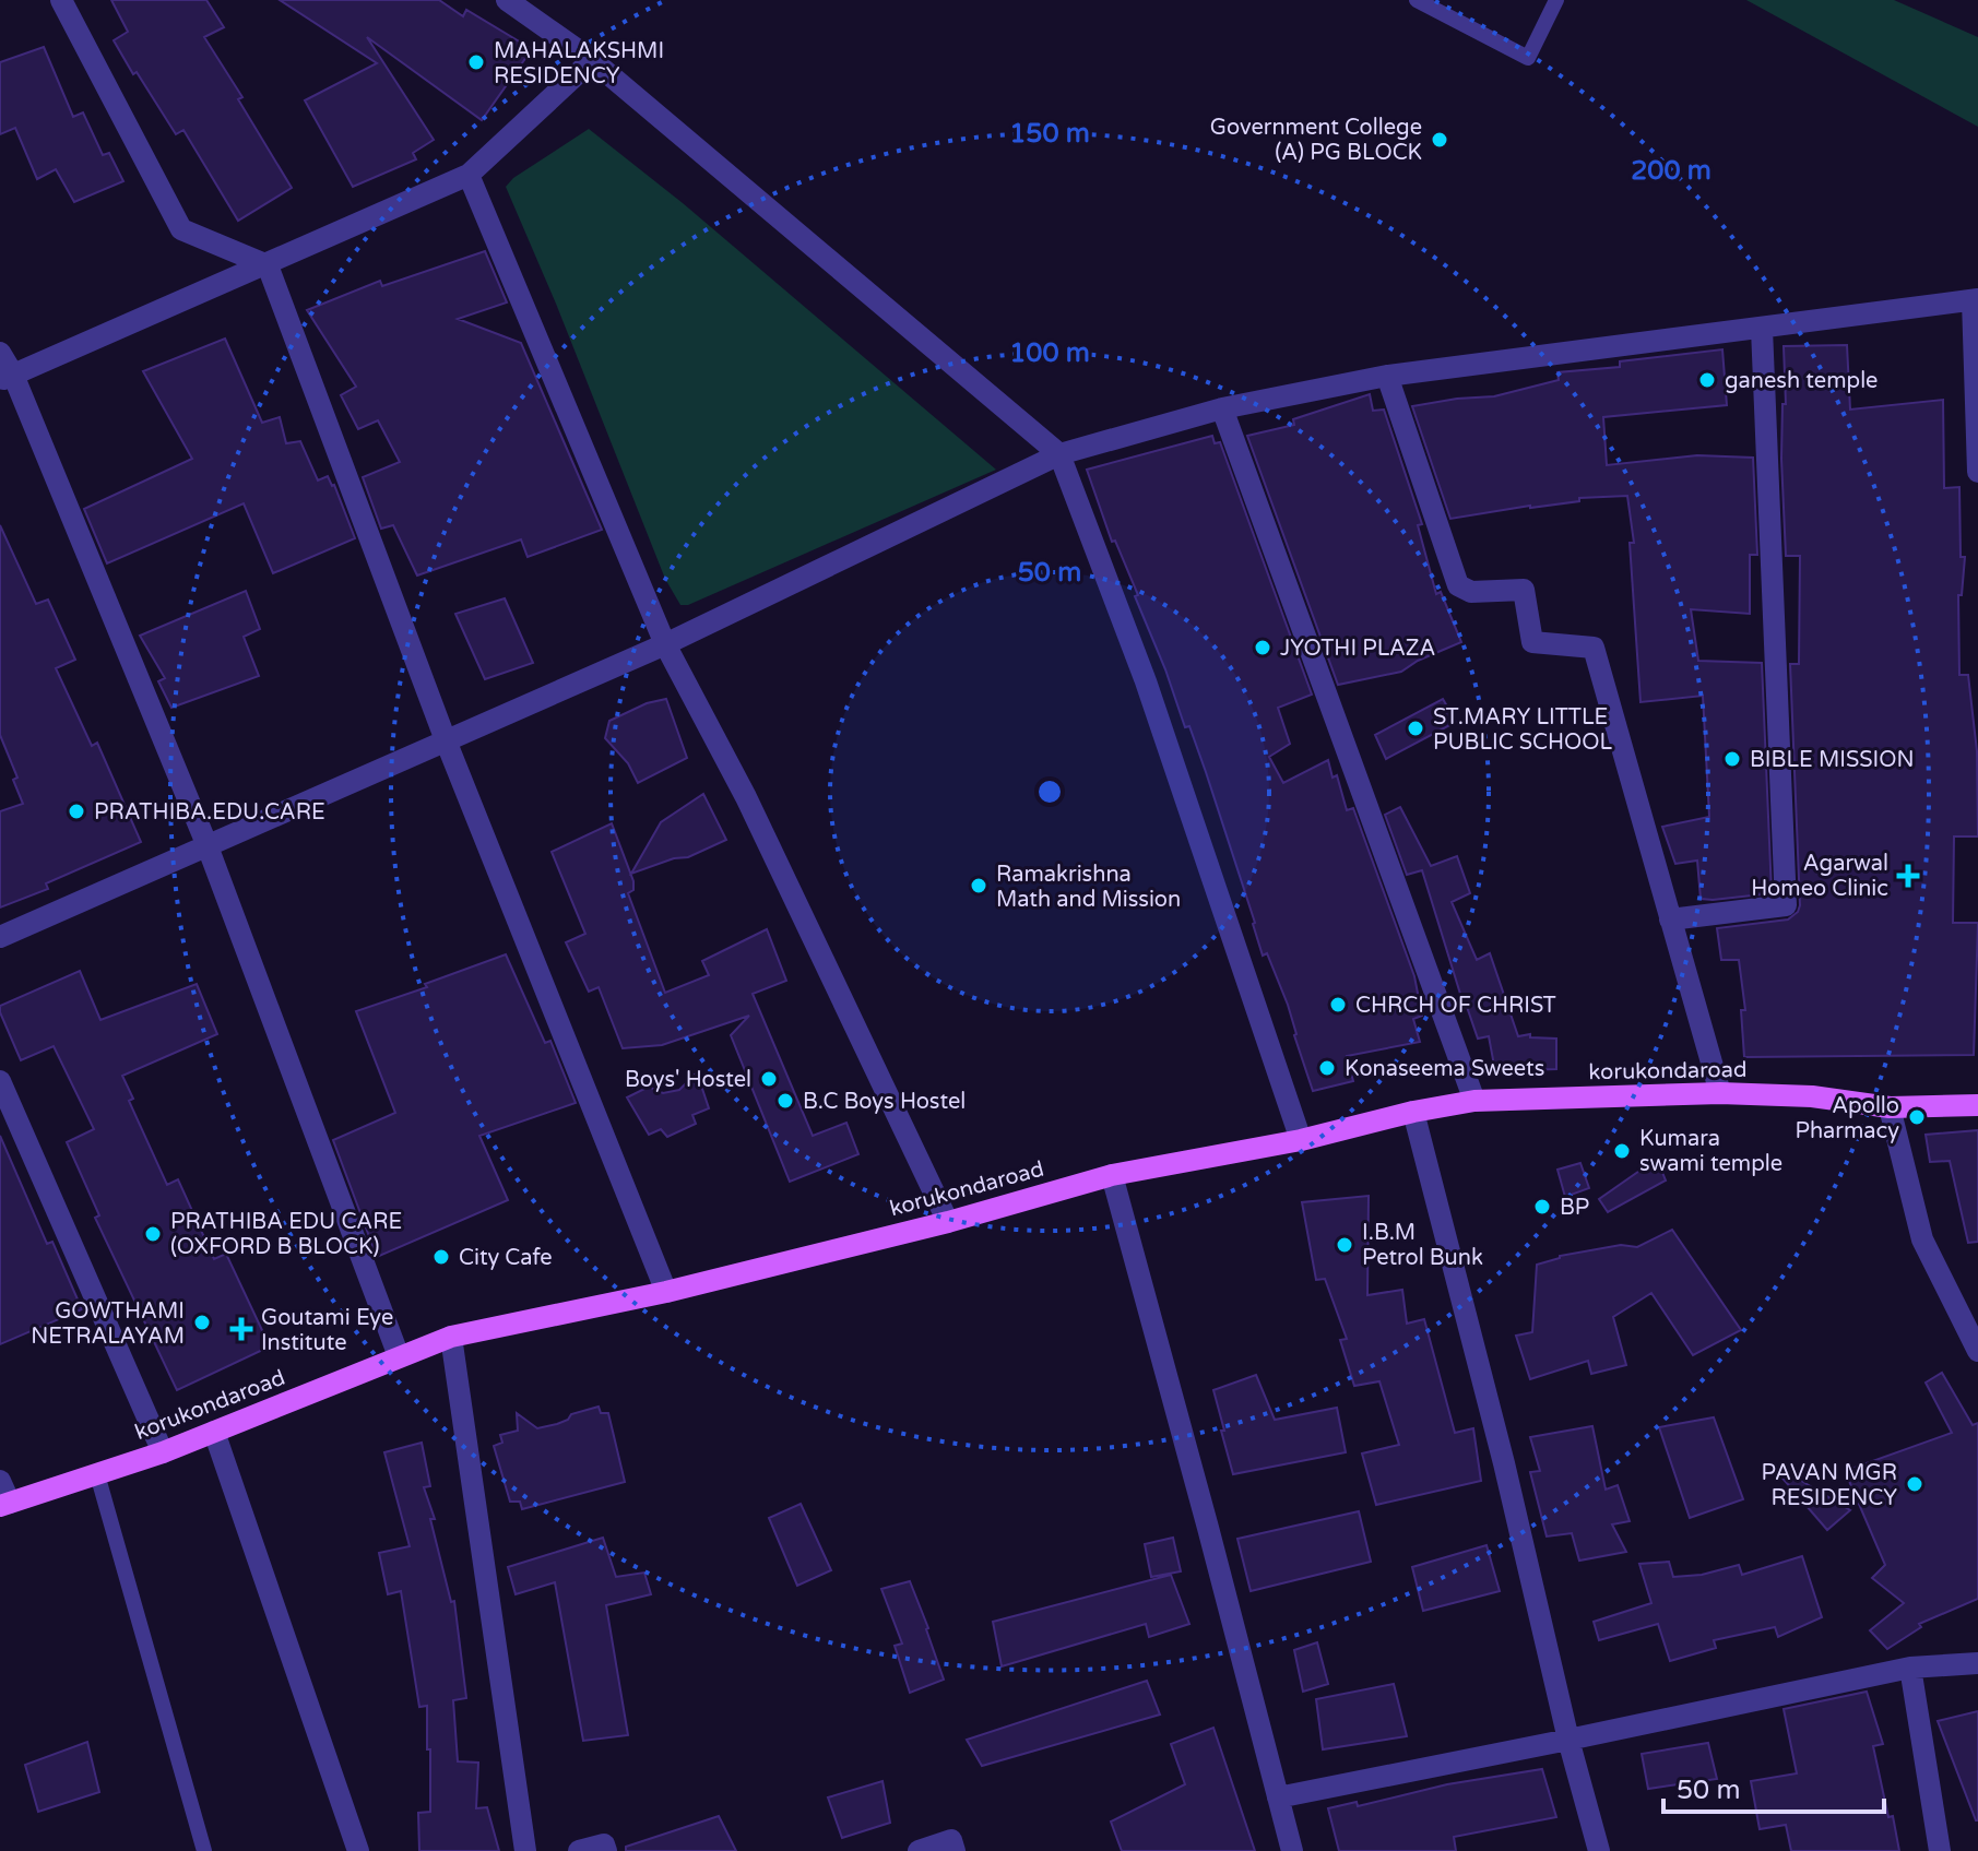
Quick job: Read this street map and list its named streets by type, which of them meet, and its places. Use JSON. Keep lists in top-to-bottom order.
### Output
{
  "streets": {
    "main road": ["korukondaroad"]
  },
  "places": {
    "other": [
      "MAHALAKSHMI RESIDENCY",
      "Government College (A) PG BLOCK",
      "ganesh temple",
      "JYOTHI PLAZA",
      "ST.MARY LITTLE PUBLIC SCHOOL",
      "BIBLE MISSION",
      "PRATHIBA.EDU.CARE",
      "Ramakrishna Math and Mission",
      "CHRCH OF CHRIST",
      "Konaseema Sweets",
      "Boys' Hostel",
      "B.C Boys Hostel",
      "Apollo Pharmacy",
      "Kumara swami temple",
      "BP",
      "PRATHIBA EDU CARE (OXFORD B BLOCK)",
      "I.B.M Petrol Bunk",
      "City Cafe",
      "GOWTHAMI NETRALAYAM",
      "PAVAN MGR RESIDENCY"
    ],
    "health": ["Agarwal Homeo Clinic", "Goutami Eye Institute"]
  },
  "scale_bar": "50 m",
  "rings": [
    "150 m",
    "200 m",
    "100 m",
    "50 m"
  ]
}
